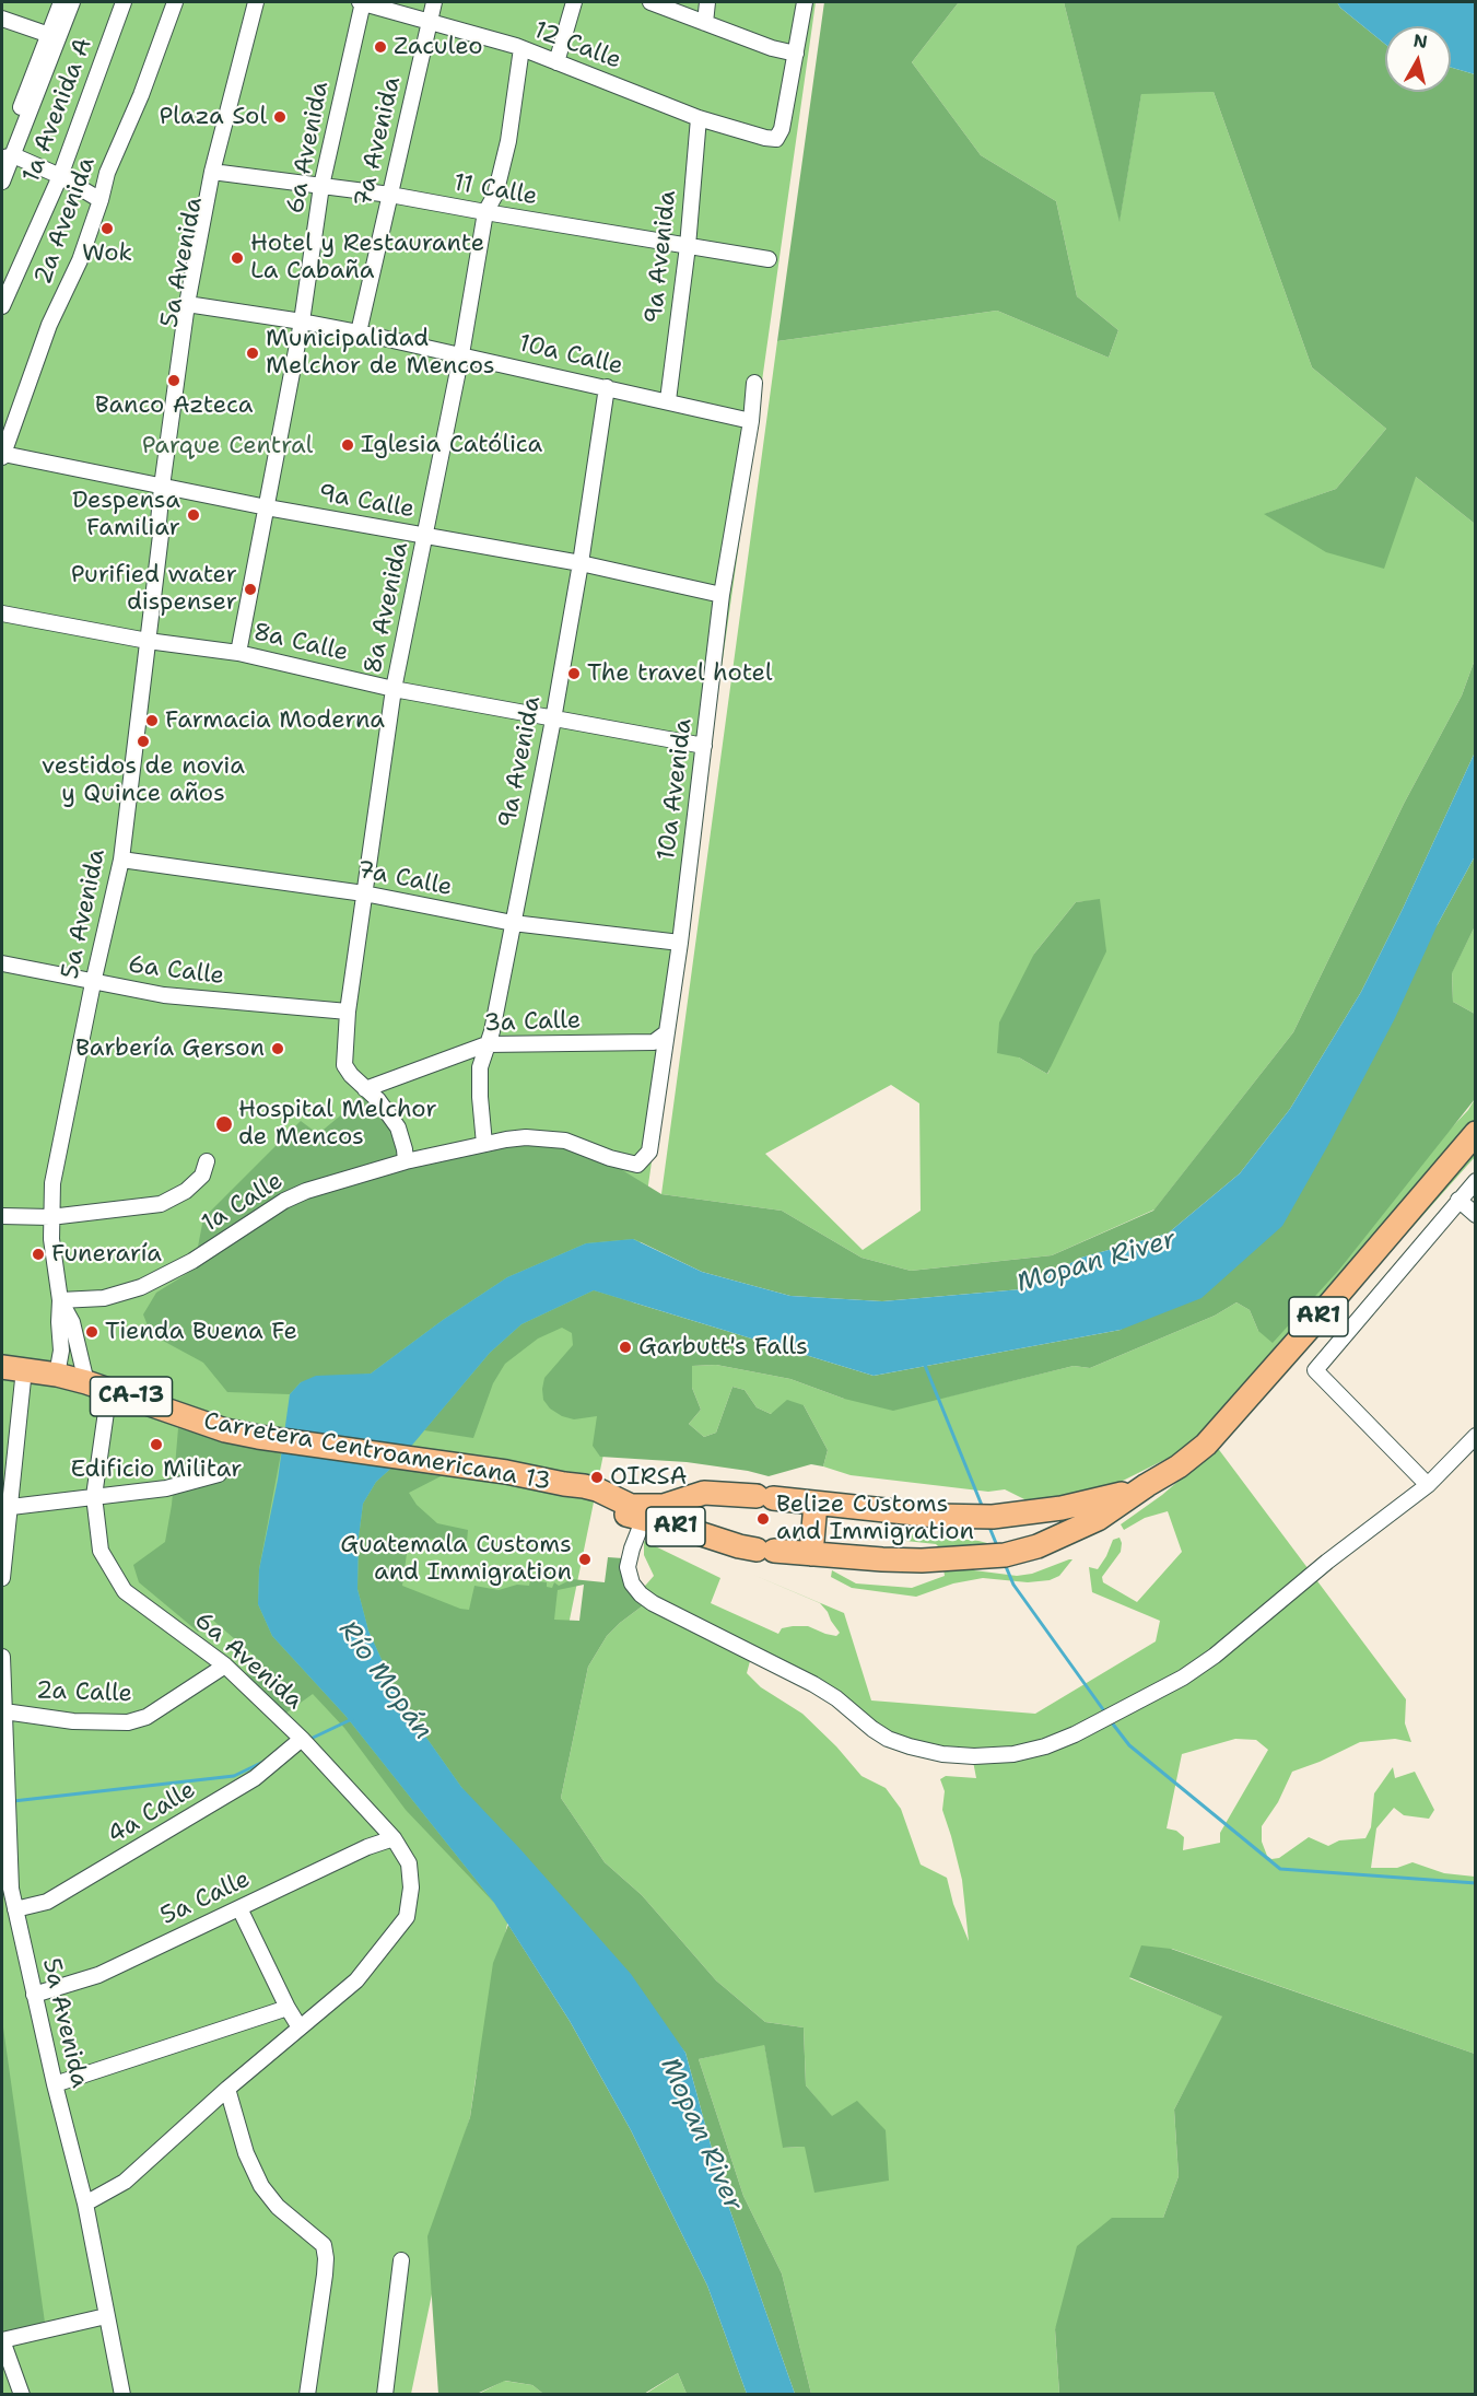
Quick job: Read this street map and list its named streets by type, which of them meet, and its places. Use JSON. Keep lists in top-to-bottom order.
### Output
{
  "streets": {
    "highway": ["AR1", "CA-13", "Carretera Centroamericana 13"],
    "street": [
      "12 Calle",
      "1a Avenida A",
      "7a Avenida",
      "6a Avenida",
      "11 Calle",
      "2a Avenida",
      "9a Avenida",
      "5a Avenida",
      "10a Calle",
      "9a Calle",
      "8a Avenida",
      "8a Calle",
      "10a Avenida",
      "7a Calle",
      "6a Calle",
      "3a Calle",
      "1a Calle",
      "2a Calle",
      "4a Calle",
      "5a Calle"
    ]
  },
  "crossings": [
    ["12 Calle", "7a Avenida"],
    ["12 Calle", "6a Avenida"],
    ["12 Calle", "9a Avenida"],
    ["12 Calle", "8a Avenida"],
    ["7a Avenida", "11 Calle"],
    ["7a Avenida", "10a Calle"],
    ["6a Avenida", "11 Calle"],
    ["6a Avenida", "10a Calle"],
    ["6a Avenida", "9a Calle"],
    ["6a Avenida", "8a Calle"],
    ["6a Avenida", "Carretera Centroamericana 13"],
    ["6a Avenida", "2a Calle"],
    ["6a Avenida", "4a Calle"],
    ["6a Avenida", "5a Calle"],
    ["11 Calle", "9a Avenida"],
    ["11 Calle", "5a Avenida"],
    ["11 Calle", "8a Avenida"],
    ["2a Avenida", "9a Calle"],
    ["9a Avenida", "10a Calle"],
    ["9a Avenida", "9a Calle"],
    ["9a Avenida", "8a Calle"],
    ["9a Avenida", "7a Calle"],
    ["9a Avenida", "3a Calle"],
    ["9a Avenida", "1a Calle"],
    ["5a Avenida", "10a Calle"],
    ["5a Avenida", "9a Calle"],
    ["5a Avenida", "8a Calle"],
    ["5a Avenida", "7a Calle"],
    ["5a Avenida", "6a Calle"],
    ["5a Avenida", "1a Calle"],
    ["5a Avenida", "Carretera Centroamericana 13"],
    ["5a Avenida", "2a Calle"],
    ["5a Avenida", "4a Calle"],
    ["5a Avenida", "5a Calle"],
    ["10a Calle", "8a Avenida"],
    ["10a Calle", "10a Avenida"],
    ["9a Calle", "8a Avenida"],
    ["9a Calle", "10a Avenida"],
    ["8a Avenida", "8a Calle"],
    ["8a Avenida", "7a Calle"],
    ["8a Avenida", "6a Calle"],
    ["8a Avenida", "3a Calle"],
    ["8a Avenida", "1a Calle"],
    ["8a Calle", "10a Avenida"],
    ["10a Avenida", "7a Calle"],
    ["10a Avenida", "3a Calle"],
    ["10a Avenida", "1a Calle"],
    ["AR1", "Carretera Centroamericana 13"]
  ],
  "water": ["Mopan River", "Río Mopán"],
  "parks": ["Parque Central"],
  "places": [
    "Zaculeo",
    "Plaza Sol",
    "Wok",
    "Hotel y Restaurante La Cabaña",
    "Municipalidad Melchor de Mencos",
    "Banco Azteca",
    "Iglesia Católica",
    "Despensa Familiar",
    "Purified water dispenser",
    "The travel hotel",
    "Farmacia Moderna",
    "vestidos de novia y Quince años",
    "Barbería Gerson",
    "Hospital Melchor de Mencos",
    "Funeraría",
    "Tienda Buena Fe",
    "Garbutt's Falls",
    "Edificio Militar",
    "OIRSA",
    "Belize Customs and Immigration",
    "Guatemala Customs and Immigration"
  ],
  "north": "top"
}
